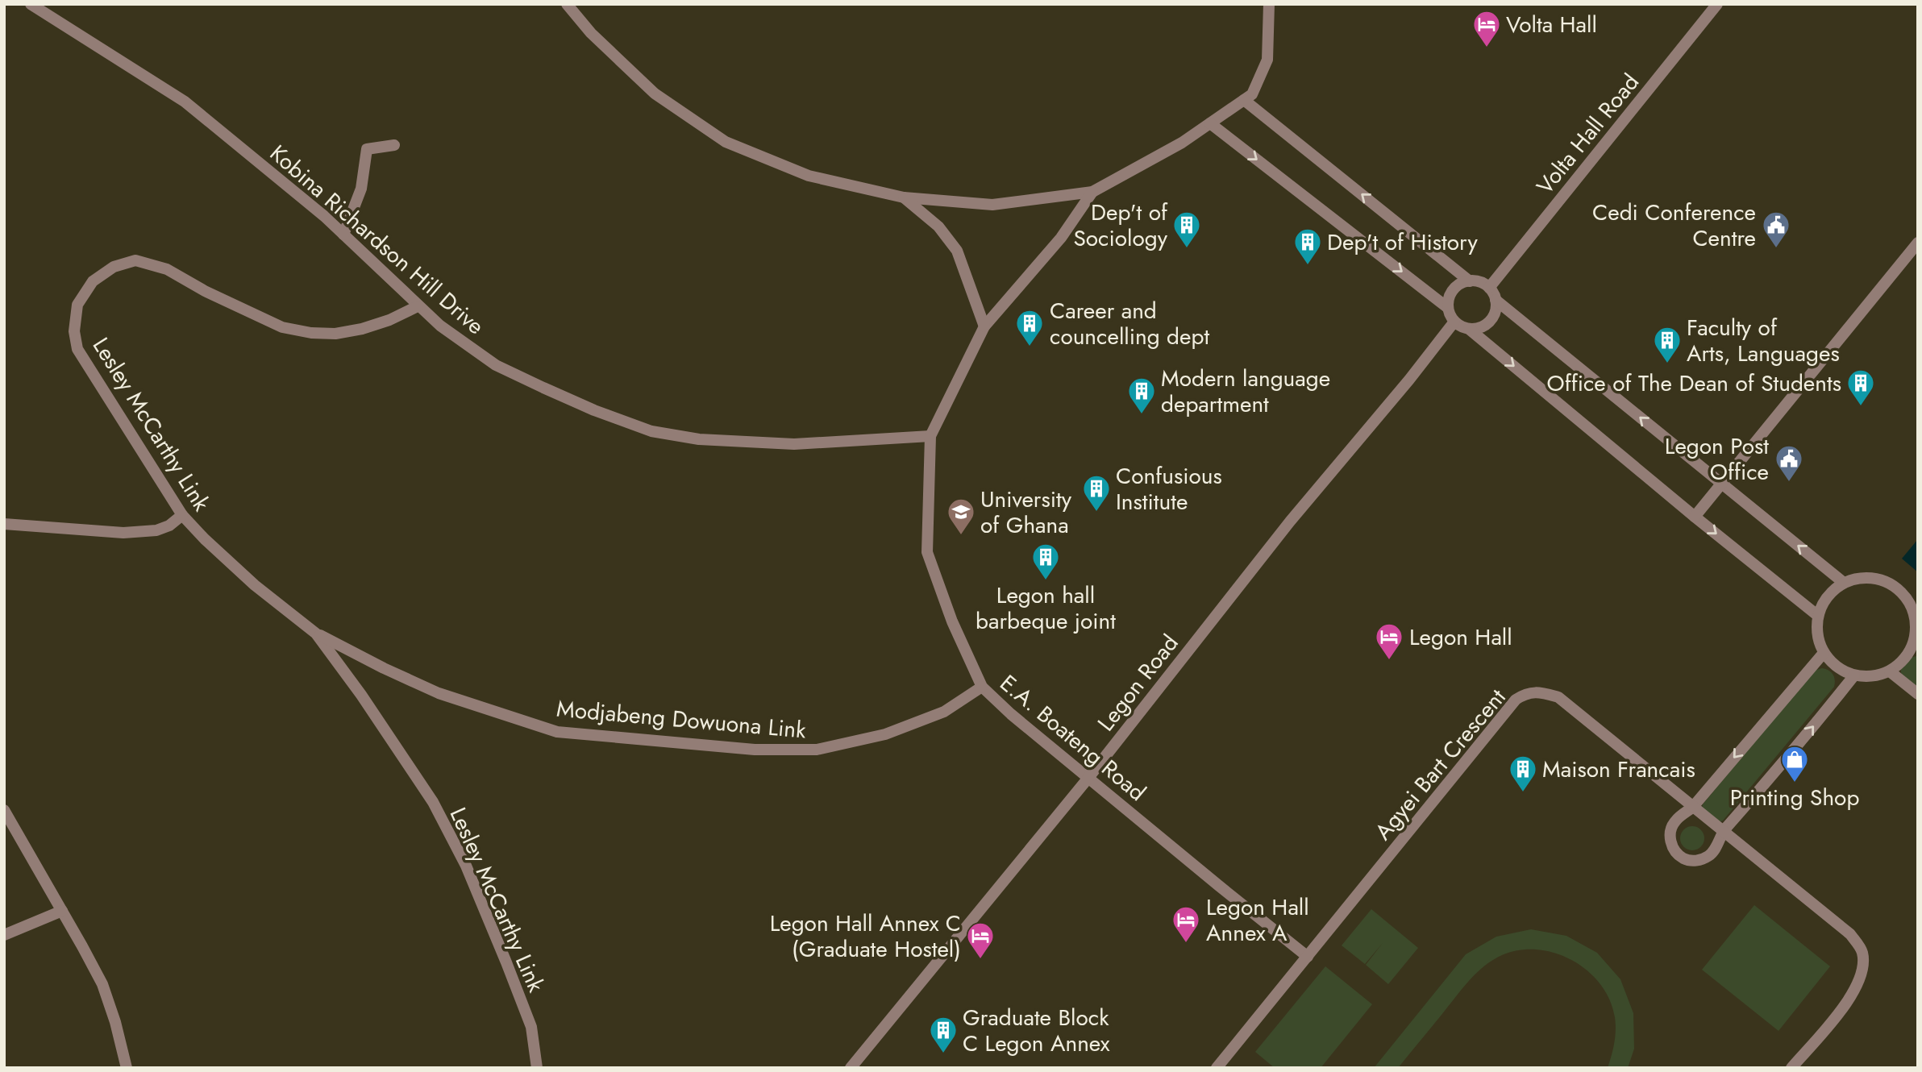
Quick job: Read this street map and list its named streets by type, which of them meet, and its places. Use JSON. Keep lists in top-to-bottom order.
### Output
{
  "streets": {
    "street": [
      "Volta Hall Road",
      "Kobina Richardson Hill Drive",
      "Lesley McCarthy Link",
      "Legon Road",
      "Modjabeng Dowuona Link",
      "E.A. Boateng Road",
      "Agyei Bart Crescent"
    ]
  },
  "crossings": [
    ["Volta Hall Road", "Legon Road"],
    ["Kobina Richardson Hill Drive", "Lesley McCarthy Link"],
    ["Kobina Richardson Hill Drive", "E.A. Boateng Road"],
    ["Lesley McCarthy Link", "Modjabeng Dowuona Link"],
    ["Legon Road", "E.A. Boateng Road"],
    ["Modjabeng Dowuona Link", "E.A. Boateng Road"],
    ["E.A. Boateng Road", "Agyei Bart Crescent"]
  ],
  "places": {
    "hotel": [
      "Volta Hall",
      "Legon Hall",
      "Legon Hall Annex A",
      "Legon Hall Annex C (Graduate Hostel)"
    ],
    "building": [
      "Dep't of Sociology",
      "Dep't of History",
      "Career and councelling dept",
      "Faculty of Arts, Languages",
      "Office of The Dean of Students",
      "Modern language department",
      "Confusious Institute",
      "Legon hall barbeque joint",
      "Maison Francais",
      "Graduate Block C Legon Annex"
    ],
    "public building": ["Cedi Conference Centre", "Legon Post Office"],
    "school or university": ["University of Ghana"],
    "shop": ["Printing Shop"]
  }
}
